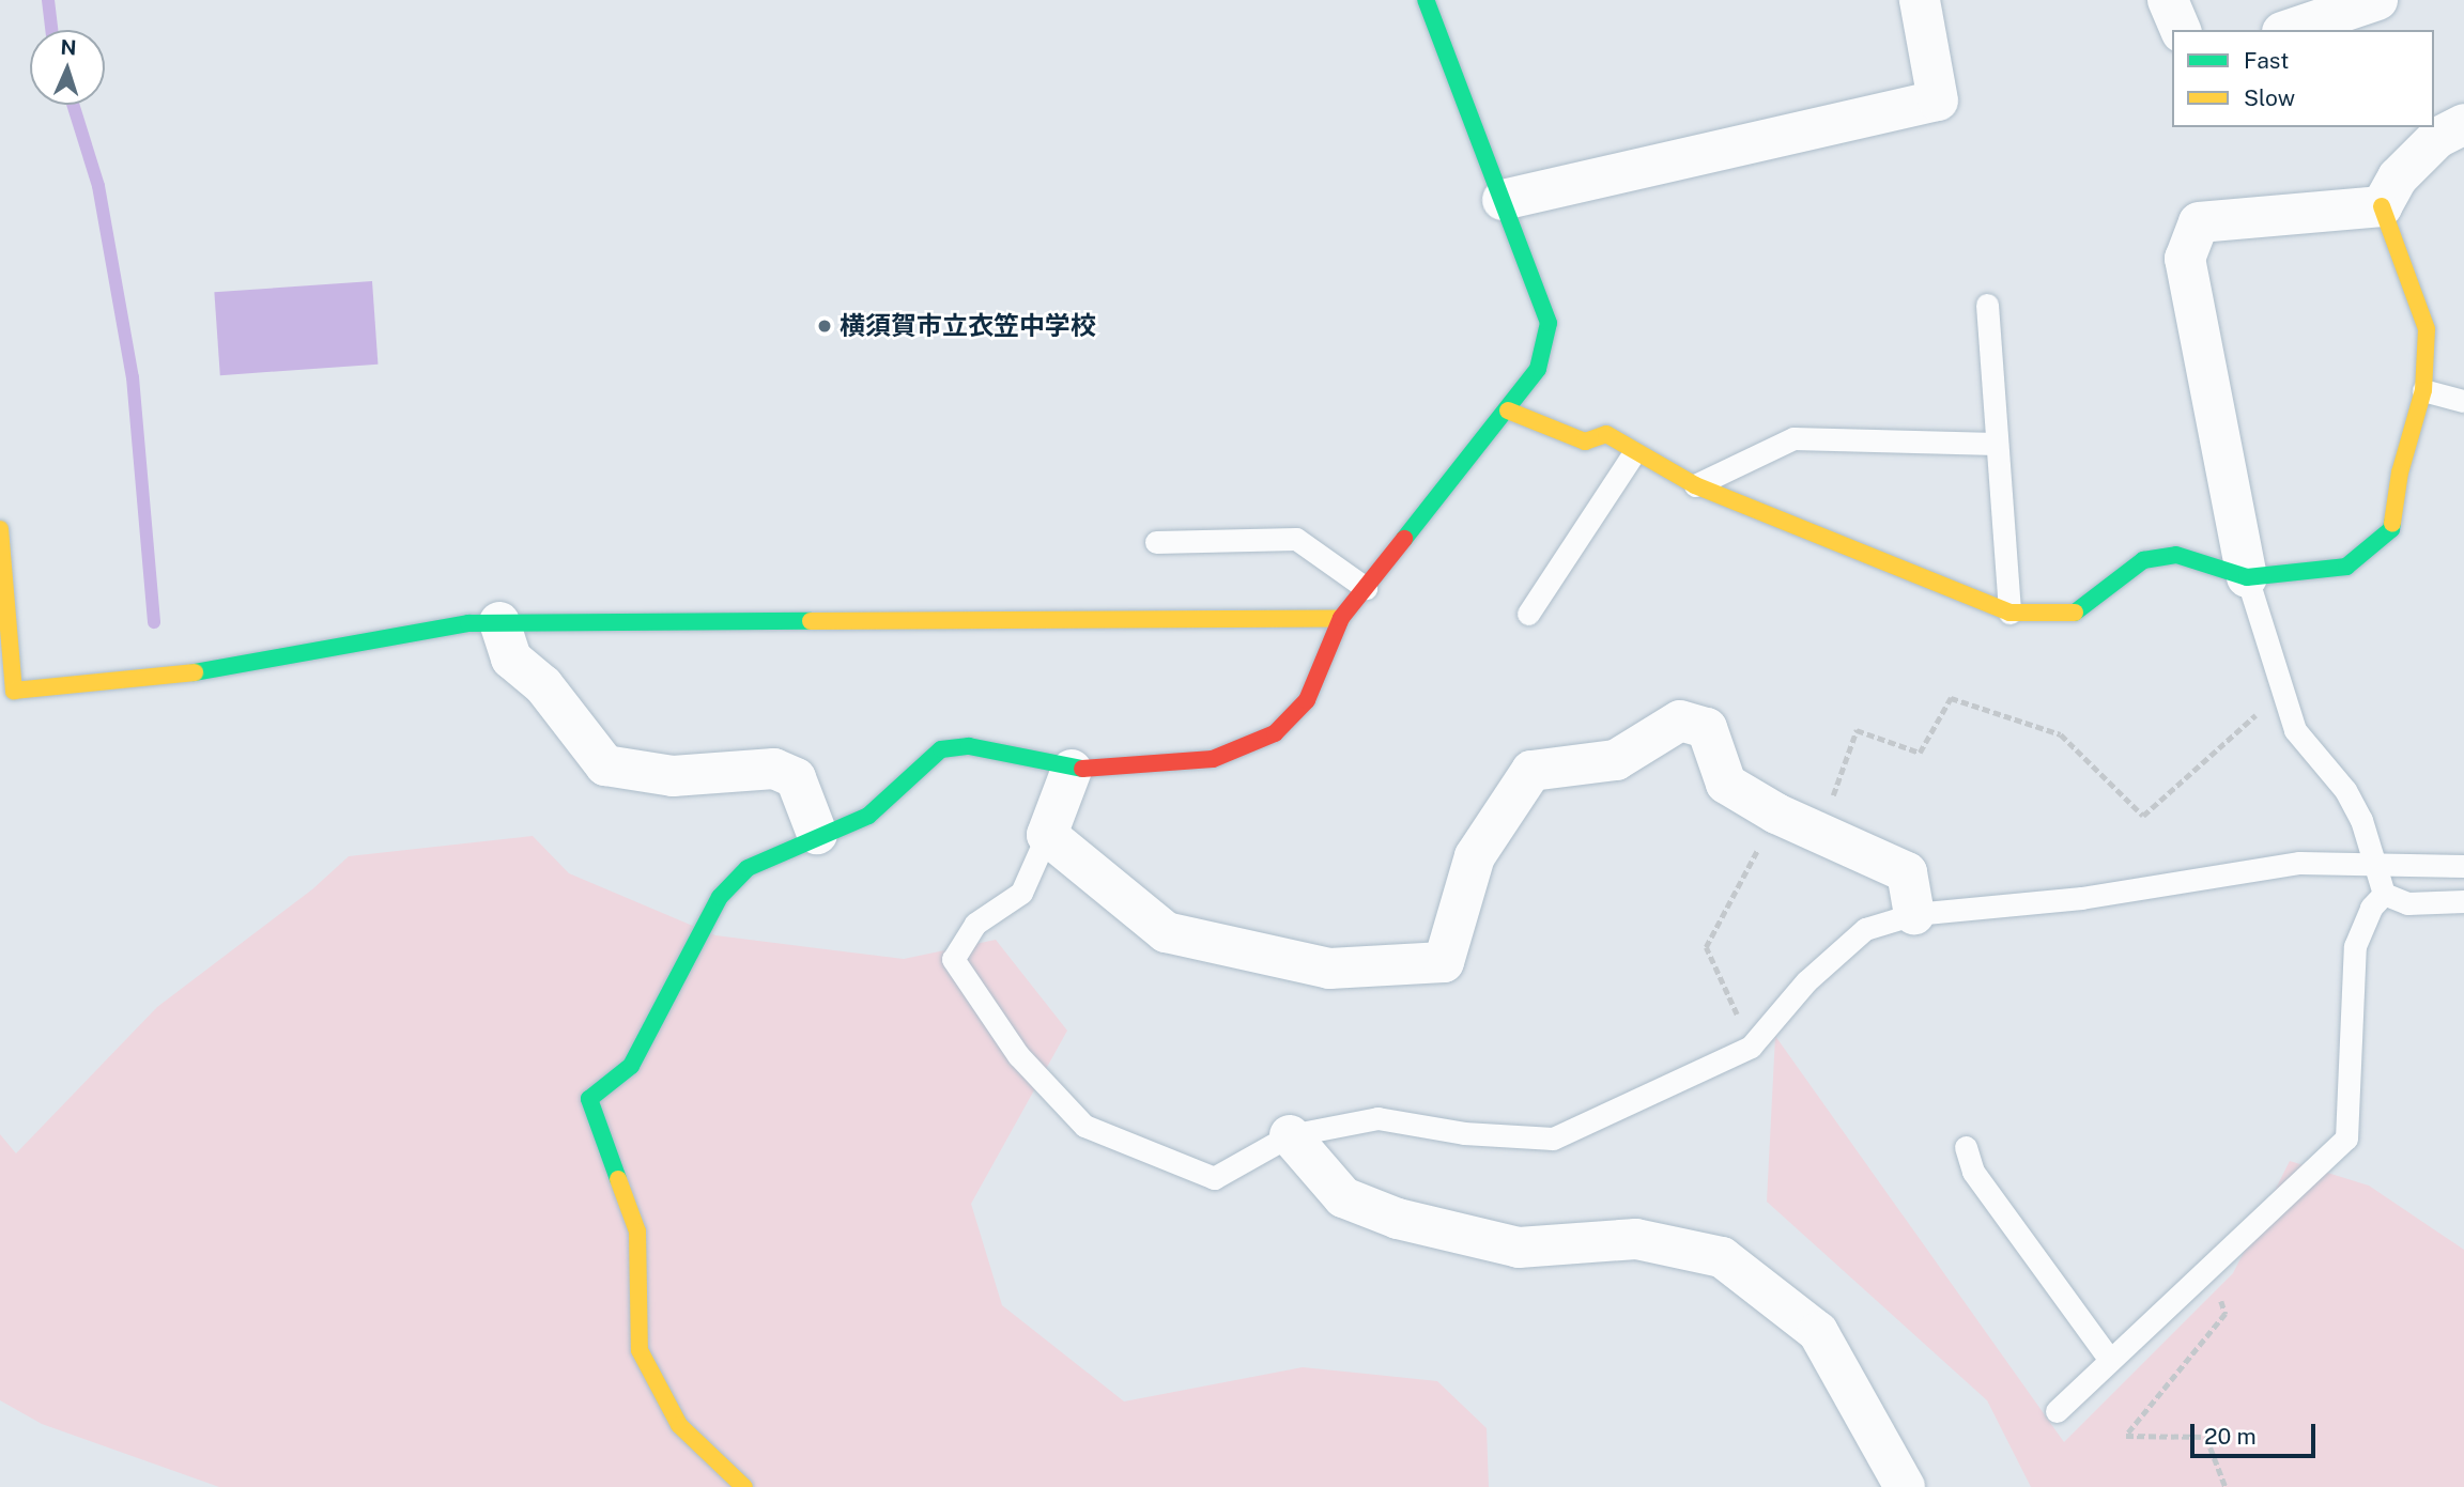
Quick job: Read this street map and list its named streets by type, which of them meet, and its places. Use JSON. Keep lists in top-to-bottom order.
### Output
{
  "places": ["横須賀市立衣笠中学校"],
  "legend": ["Fast", "Slow"],
  "scale_bar": "20 m",
  "north": "top"
}
